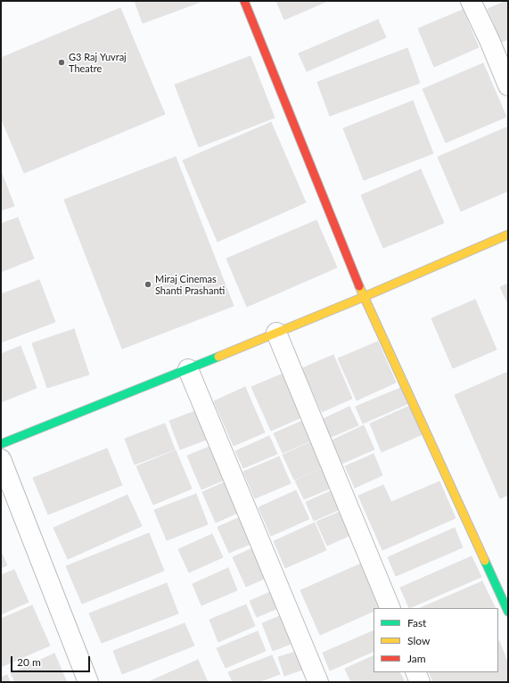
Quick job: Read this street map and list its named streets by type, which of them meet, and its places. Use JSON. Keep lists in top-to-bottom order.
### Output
{
  "places": ["G3 Raj Yuvraj Theatre", "Miraj Cinemas Shanti Prashanti"],
  "legend": ["Fast", "Slow", "Jam"],
  "scale_bar": "20 m"
}
